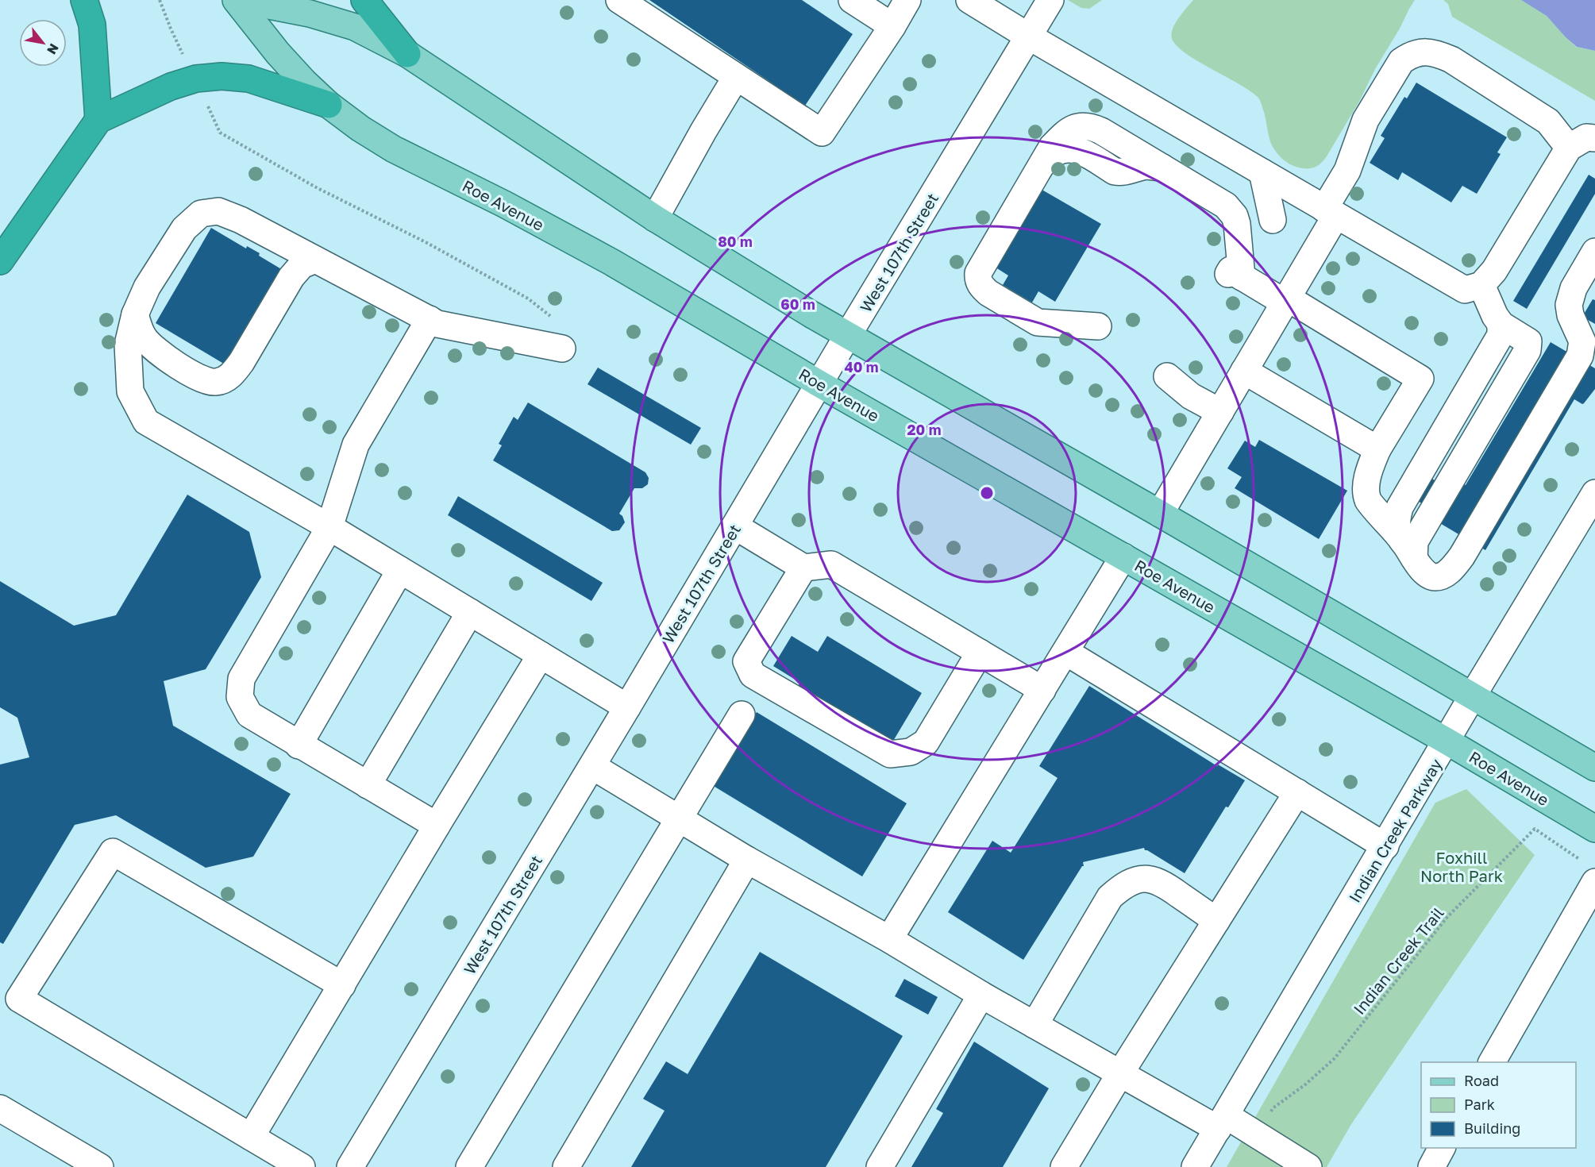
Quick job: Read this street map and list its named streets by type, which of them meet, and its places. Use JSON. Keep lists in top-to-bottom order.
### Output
{
  "streets": {
    "main road": ["Roe Avenue"],
    "street": ["West 107th Street", "Indian Creek Parkway"],
    "path": ["Indian Creek Trail"]
  },
  "crossings": [
    ["Roe Avenue", "West 107th Street"],
    ["Roe Avenue", "Indian Creek Parkway"]
  ],
  "parks": ["Foxhill North Park"],
  "legend": ["Road", "Park", "Building"],
  "north": "bottom right",
  "rings": [
    "80 m",
    "60 m",
    "40 m",
    "20 m"
  ]
}
